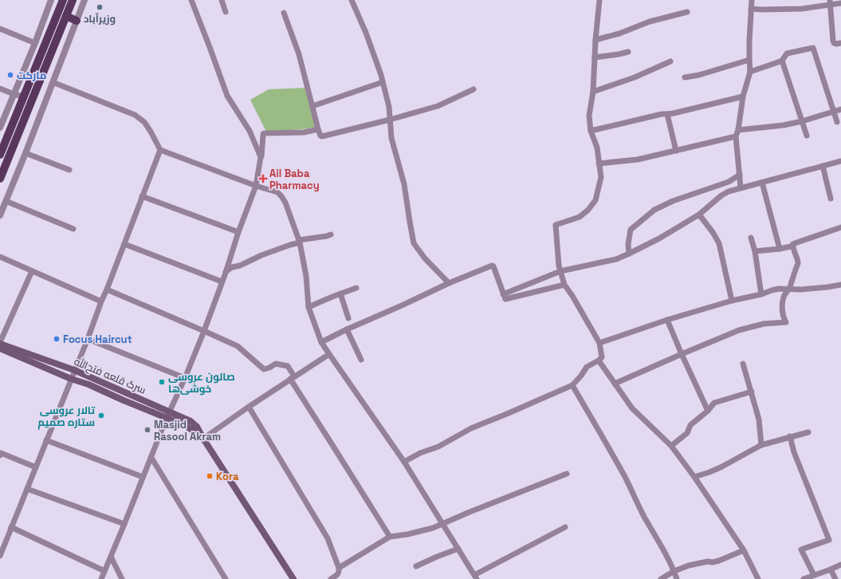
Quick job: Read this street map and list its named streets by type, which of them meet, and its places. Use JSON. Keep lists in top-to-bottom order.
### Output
{
  "streets": {
    "main road": ["سرک قلعه فتح‌الله"]
  },
  "places": {
    "other": [
      "وزیرآباد",
      "مارکت",
      "Focus Haircut",
      "صالون عروسی خوشی‌ها",
      "تالار عروسی ستاره صمیم",
      "Masjid Rasool Akram",
      "Kora"
    ],
    "health": ["Ail Baba Pharmacy"]
  }
}
